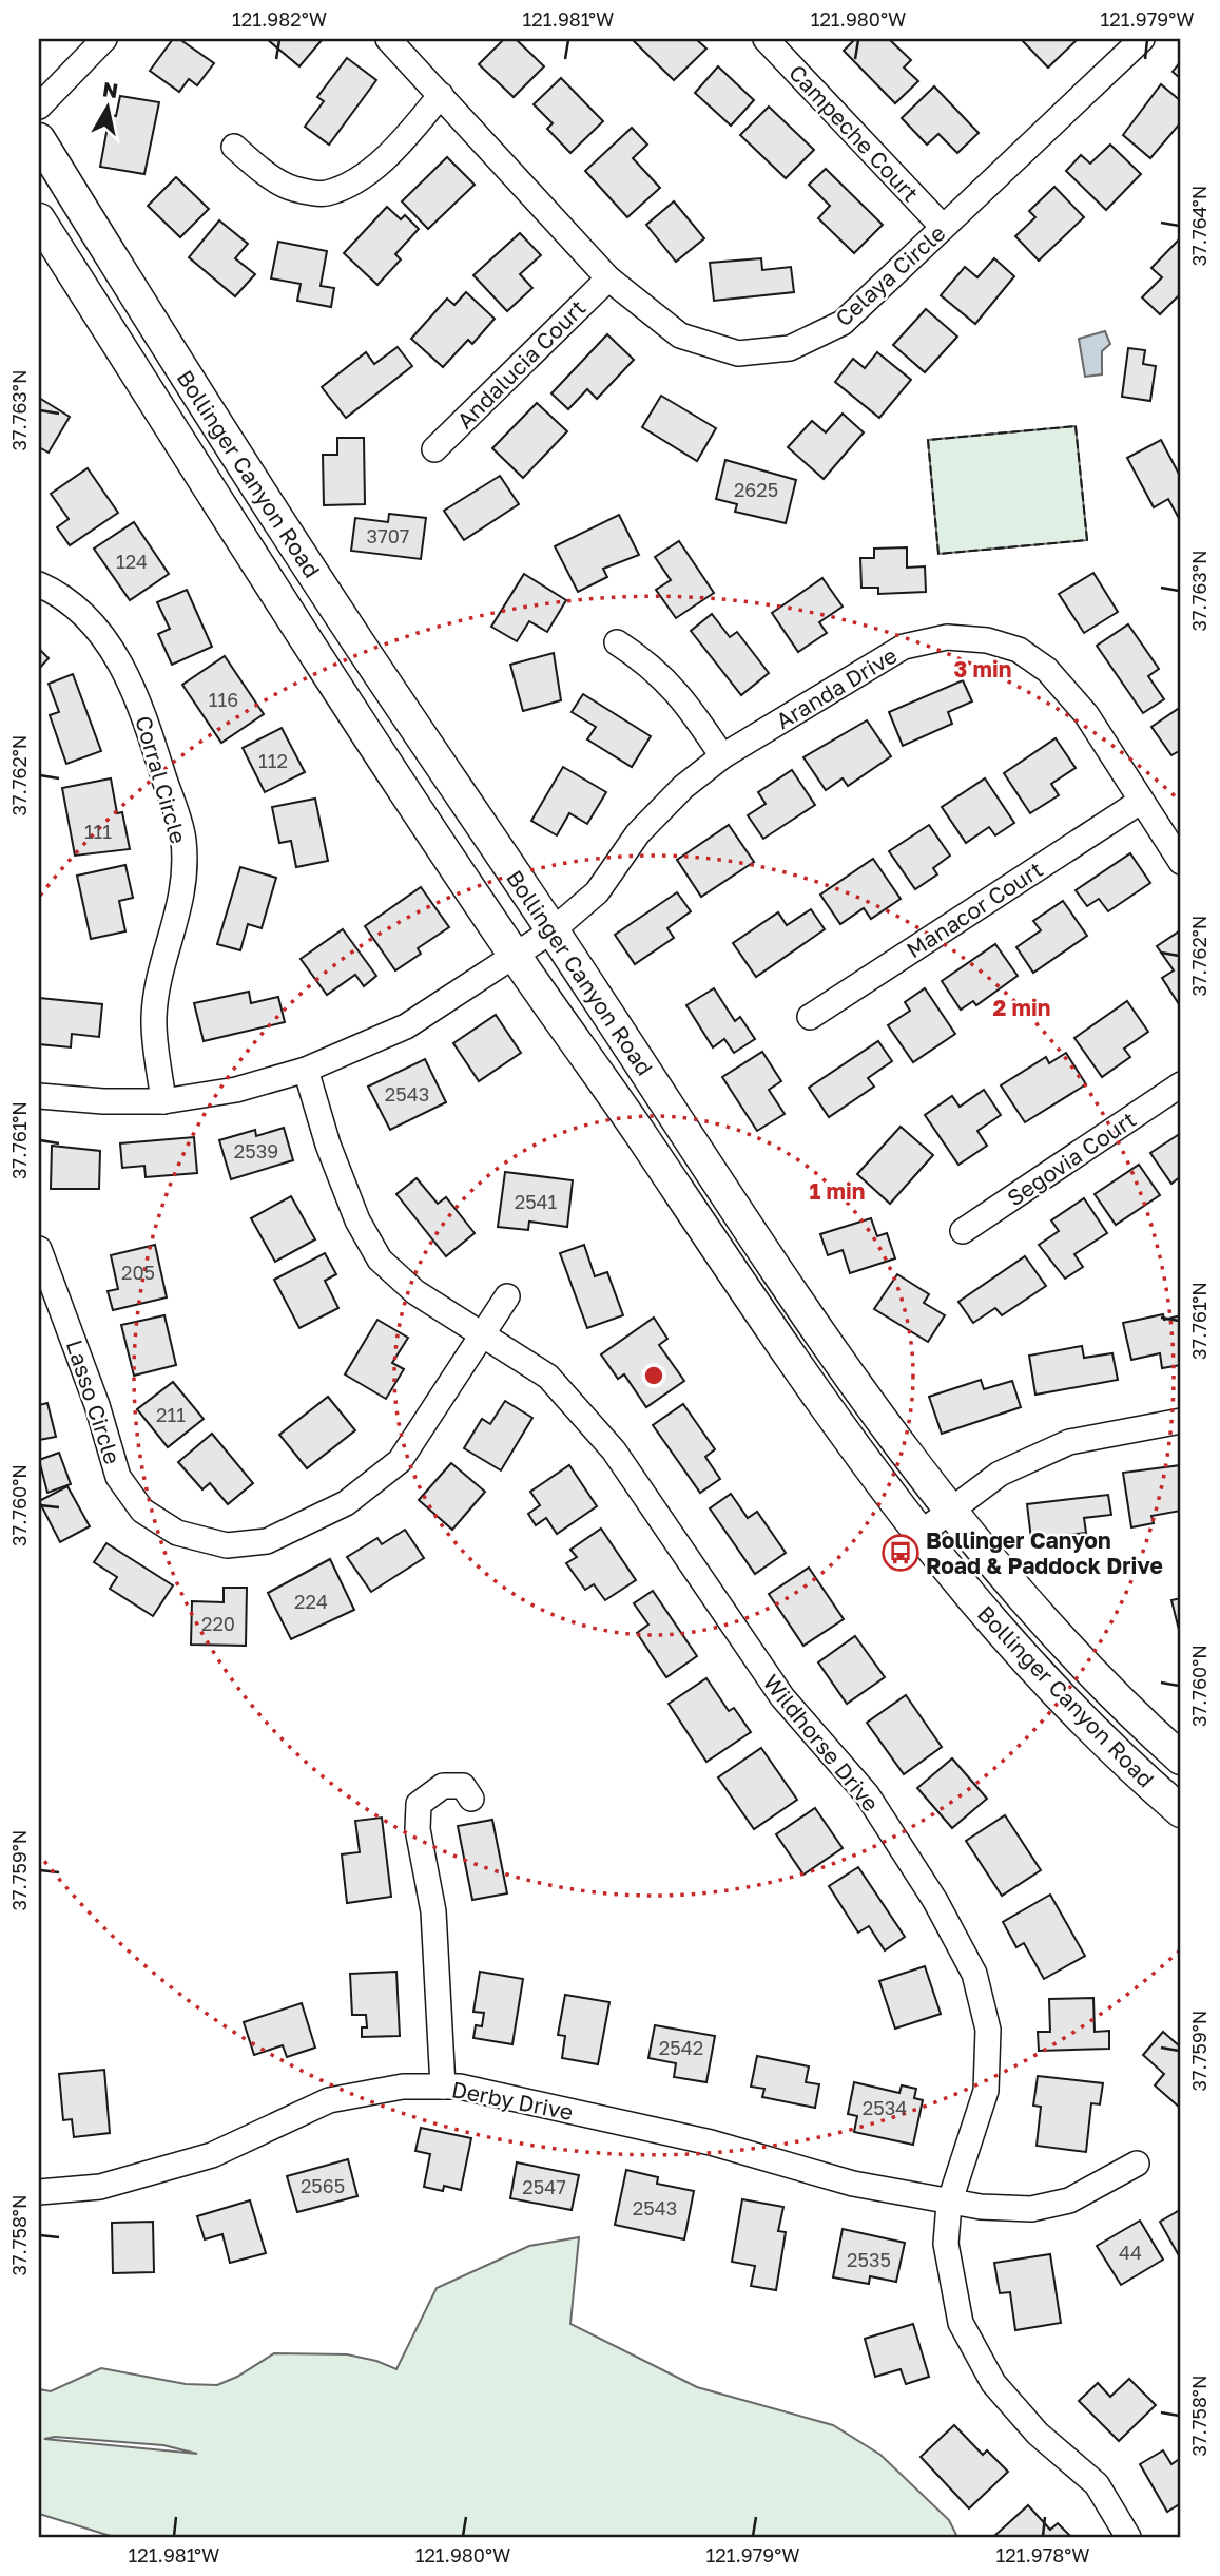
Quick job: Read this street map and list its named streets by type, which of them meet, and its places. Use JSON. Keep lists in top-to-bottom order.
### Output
{
  "streets": {
    "main road": ["Bollinger Canyon Road"],
    "street": [
      "Campeche Court",
      "Celaya Circle",
      "Andalucia Court",
      "Aranda Drive",
      "Corral Circle",
      "Manacor Court",
      "Segovia Court",
      "Lasso Circle",
      "Wildhorse Drive",
      "Derby Drive"
    ]
  },
  "crossings": [
    ["Campeche Court", "Celaya Circle"],
    ["Celaya Circle", "Andalucia Court"],
    ["Bollinger Canyon Road", "Aranda Drive"],
    ["Aranda Drive", "Corral Circle"],
    ["Aranda Drive", "Manacor Court"],
    ["Aranda Drive", "Wildhorse Drive"],
    ["Lasso Circle", "Wildhorse Drive"],
    ["Wildhorse Drive", "Derby Drive"]
  ],
  "places": {
    "bus stop": ["Bollinger Canyon Road & Paddock Drive"]
  },
  "house_numbers": [
    "2625",
    "3707",
    "124",
    "116",
    "112",
    "111",
    "2543",
    "2539",
    "2541",
    "205",
    "211",
    "224",
    "220",
    "2542",
    "2534",
    "2565",
    "2547",
    "2543",
    "44",
    "2535"
  ],
  "north": "top",
  "coordinates": [
    "121.982°W",
    "121.981°W",
    "121.980°W",
    "121.979°W",
    "37.764°N",
    "37.763°N",
    "37.762°N",
    "37.761°N",
    "37.760°N",
    "37.759°N",
    "37.758°N",
    "121.978°W"
  ],
  "rings": ["3 min", "2 min", "1 min"]
}
